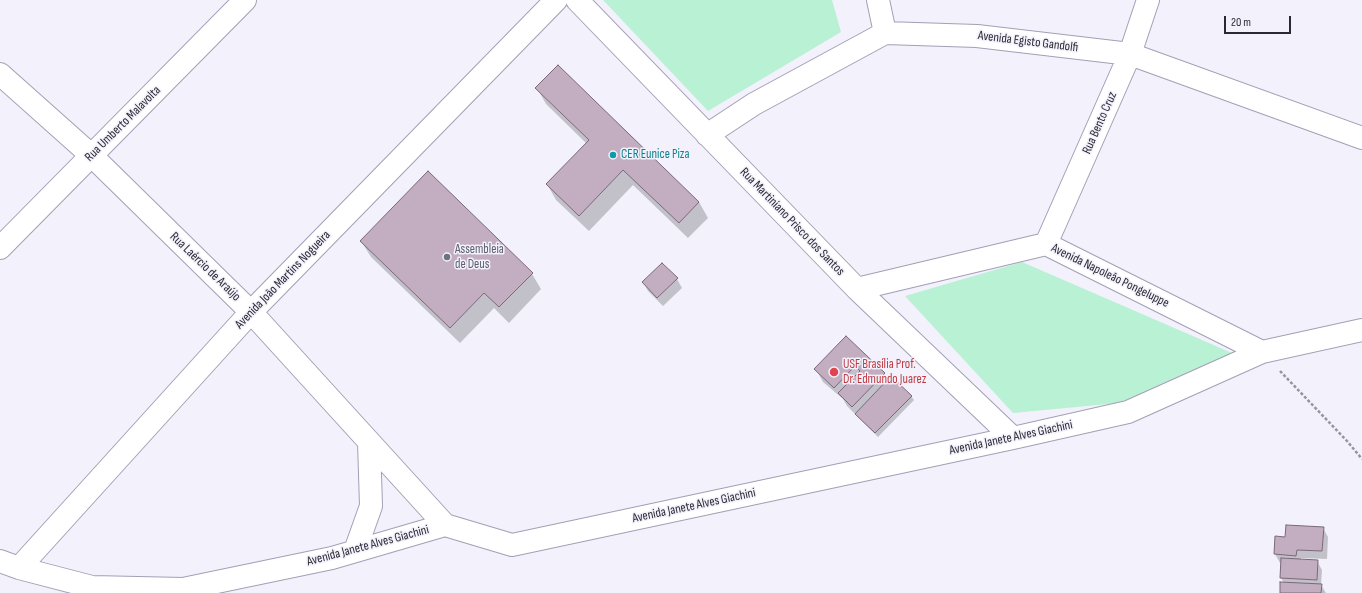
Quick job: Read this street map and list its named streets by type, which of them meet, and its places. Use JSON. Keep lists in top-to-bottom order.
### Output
{
  "streets": {
    "street": [
      "Avenida Egisto Gandolfi",
      "Rua Bento Cruz",
      "Rua Umberto Malavolta",
      "Rua Martiniano Prisco dos Santos",
      "Rua Laércio de Araújo",
      "Avenida Napoleão Pongeluppe",
      "Avenida João Martins Nogueira",
      "Avenida Janete Alves Giachini"
    ]
  },
  "crossings": [
    ["Avenida Egisto Gandolfi", "Rua Bento Cruz"],
    ["Rua Bento Cruz", "Avenida Napoleão Pongeluppe"],
    ["Rua Umberto Malavolta", "Rua Laércio de Araújo"],
    ["Rua Martiniano Prisco dos Santos", "Avenida Napoleão Pongeluppe"],
    ["Rua Martiniano Prisco dos Santos", "Avenida Janete Alves Giachini"],
    ["Rua Laércio de Araújo", "Avenida João Martins Nogueira"],
    ["Rua Laércio de Araújo", "Avenida Janete Alves Giachini"],
    ["Avenida Napoleão Pongeluppe", "Avenida Janete Alves Giachini"],
    ["Avenida João Martins Nogueira", "Avenida Janete Alves Giachini"]
  ],
  "places": ["CER Eunice Piza", "Assembleia de Deus", "USF Brasília Prof. Dr. Edmundo Juarez"],
  "scale_bar": "20 m"
}
